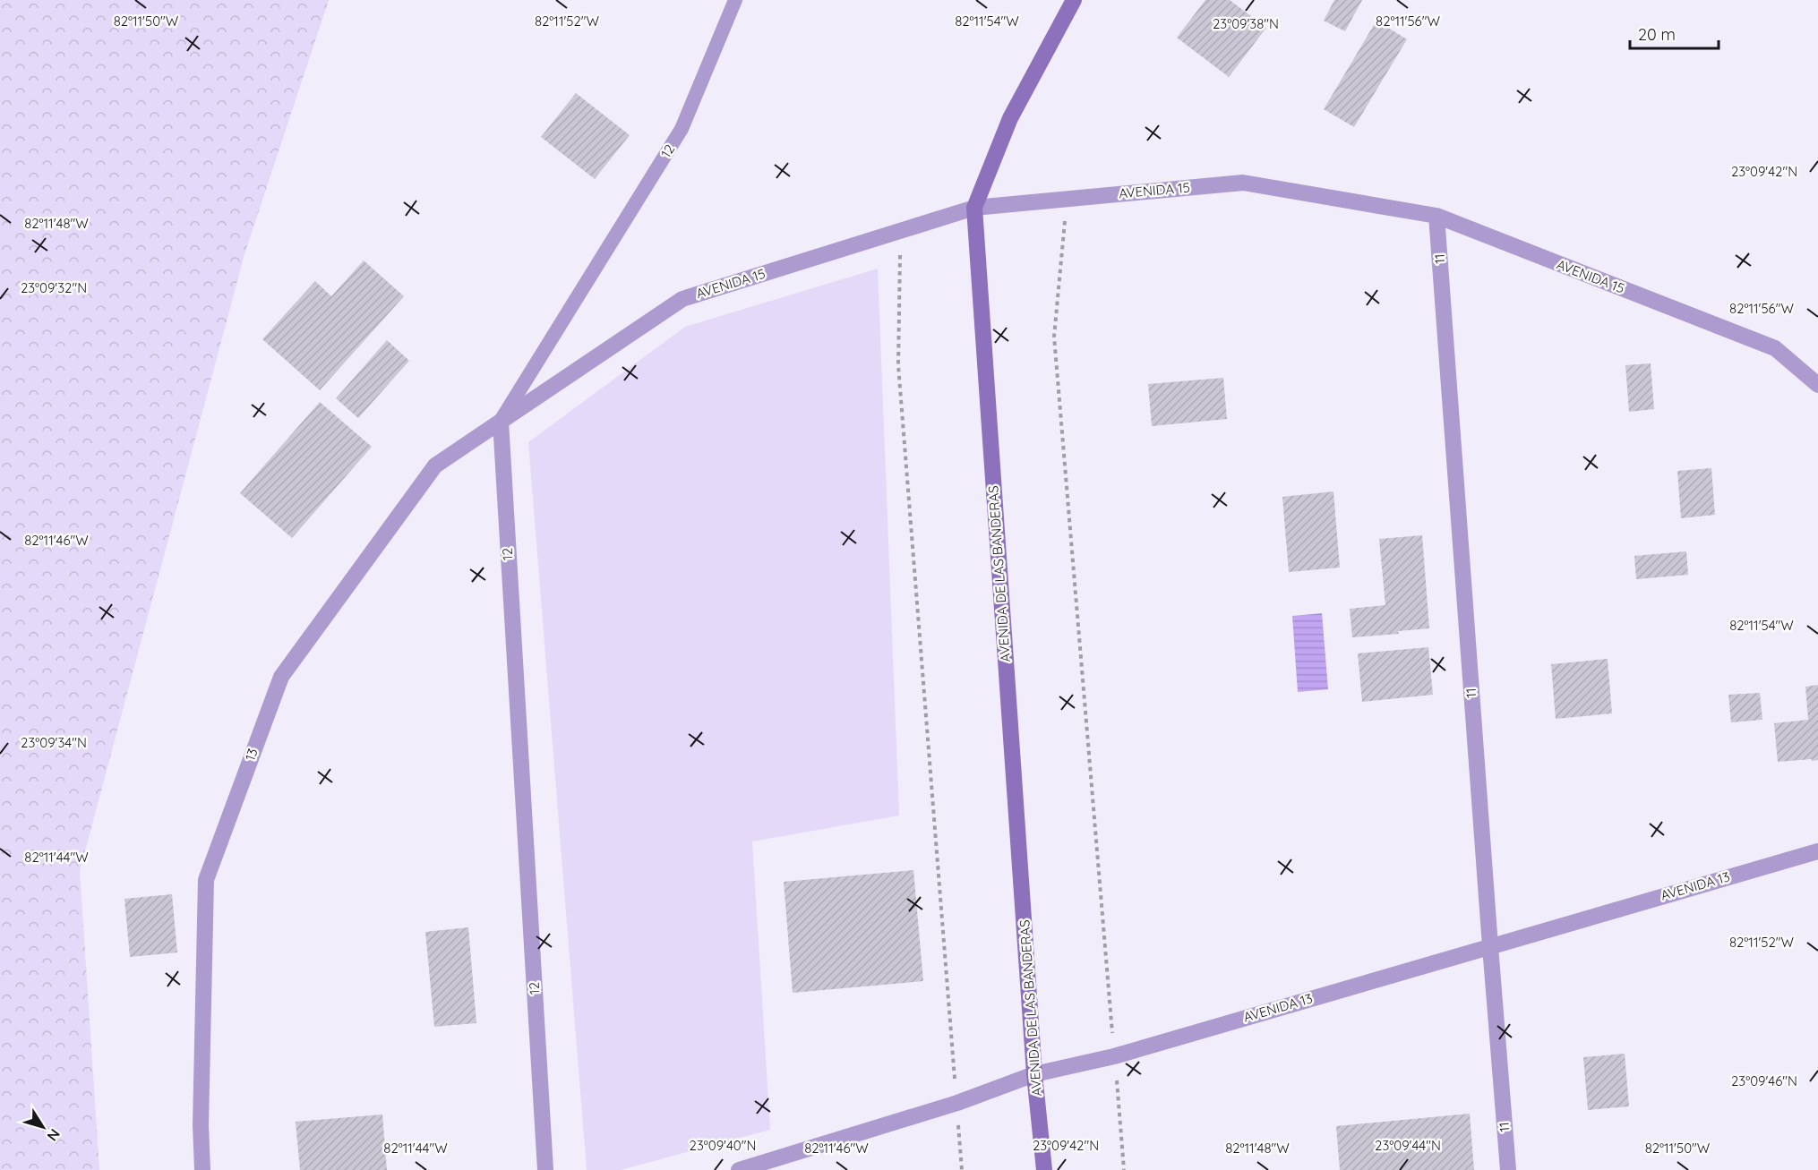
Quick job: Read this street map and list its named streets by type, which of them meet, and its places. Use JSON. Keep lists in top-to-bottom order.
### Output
{
  "streets": {
    "street": [
      "12",
      "AVENIDA 15",
      "11",
      "AVENIDA DE LAS BANDERAS",
      "13",
      "AVENIDA 13"
    ]
  },
  "crossings": [
    ["12", "AVENIDA 15"],
    ["12", "13"],
    ["AVENIDA 15", "11"],
    ["AVENIDA 15", "AVENIDA DE LAS BANDERAS"],
    ["AVENIDA 15", "13"],
    ["11", "AVENIDA 13"],
    ["AVENIDA DE LAS BANDERAS", "AVENIDA 13"]
  ],
  "scale_bar": "20 m",
  "north": "bottom right",
  "coordinates": [
    "82°11'50\"W",
    "82°11'52\"W",
    "82°11'54\"W",
    "82°11'56\"W",
    "23°09'38\"N",
    "23°09'42\"N",
    "82°11'48\"W",
    "23°09'32\"N",
    "82°11'46\"W",
    "23°09'34\"N",
    "82°11'44\"W",
    "23°09'46\"N",
    "23°09'40\"N",
    "23°09'44\"N"
  ]
}
